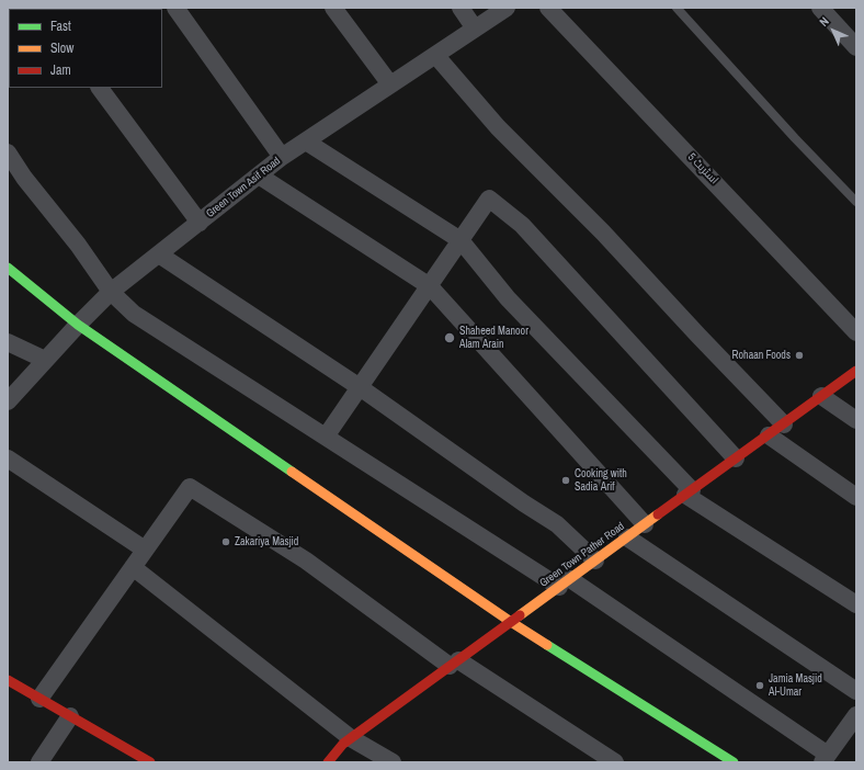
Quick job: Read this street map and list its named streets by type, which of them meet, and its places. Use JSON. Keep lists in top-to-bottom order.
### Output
{
  "streets": {
    "street": ["اسٹریٹ 5", "Green Town Asif Road", "Green Town Pather Road"]
  },
  "places": [
    "Shaheed Manoor Alam Arain",
    "Rohaan Foods",
    "Cooking with Sadia Arif",
    "Zakariya Masjid",
    "Jamia Masjid Al-Umar"
  ],
  "legend": ["Fast", "Slow", "Jam"],
  "north": "top left"
}
